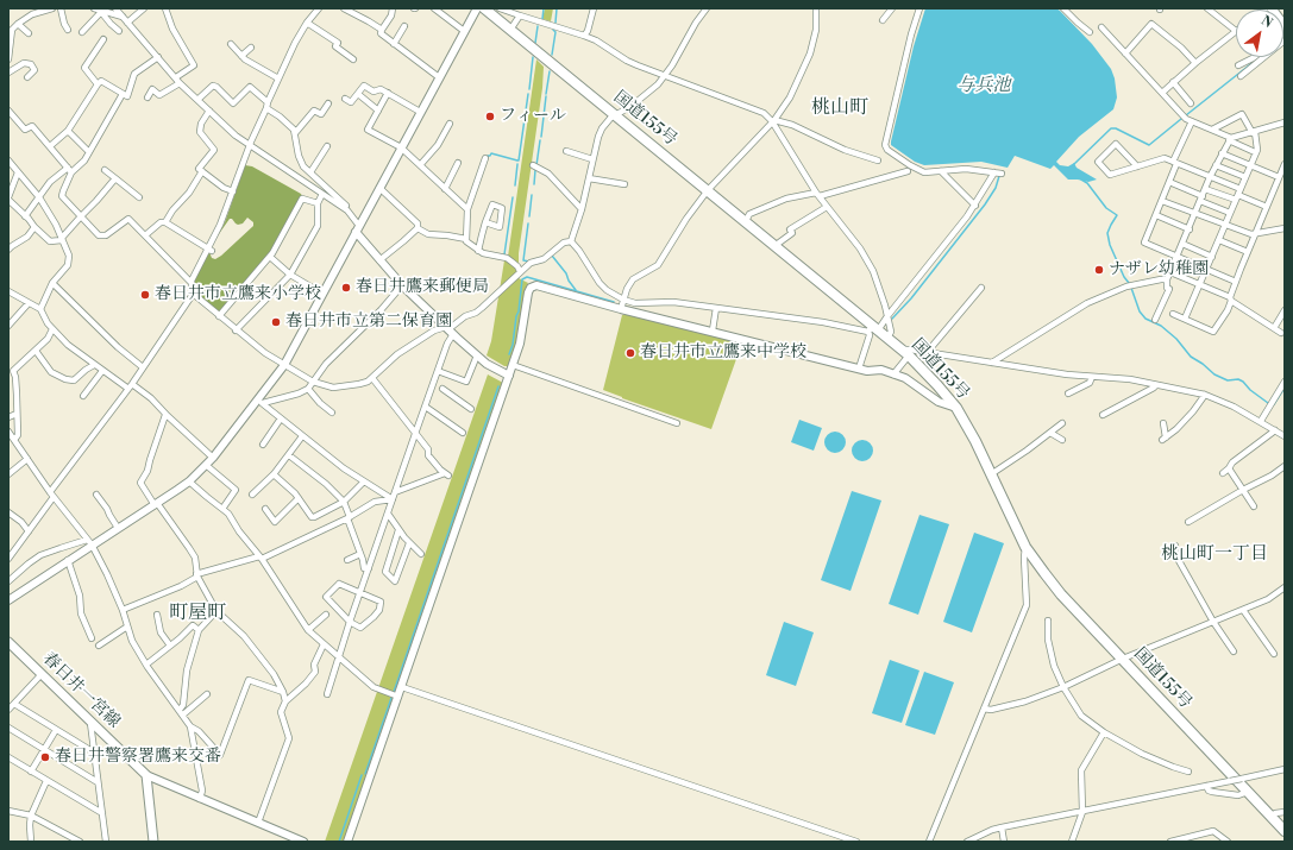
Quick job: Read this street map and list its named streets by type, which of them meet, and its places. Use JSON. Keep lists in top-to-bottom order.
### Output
{
  "streets": {
    "highway": ["国道155号"],
    "main road": ["春日井一宮線"]
  },
  "districts": ["桃山町", "桃山町一丁目", "町屋町"],
  "water": ["与兵池"],
  "places": [
    "フィール",
    "ナザレ幼稚園",
    "春日井鷹来郵便局",
    "春日井市立鷹来小学校",
    "春日井市立第二保育園",
    "春日井市立鷹来中学校",
    "春日井警察署鷹来交番"
  ],
  "north": "top right"
}
